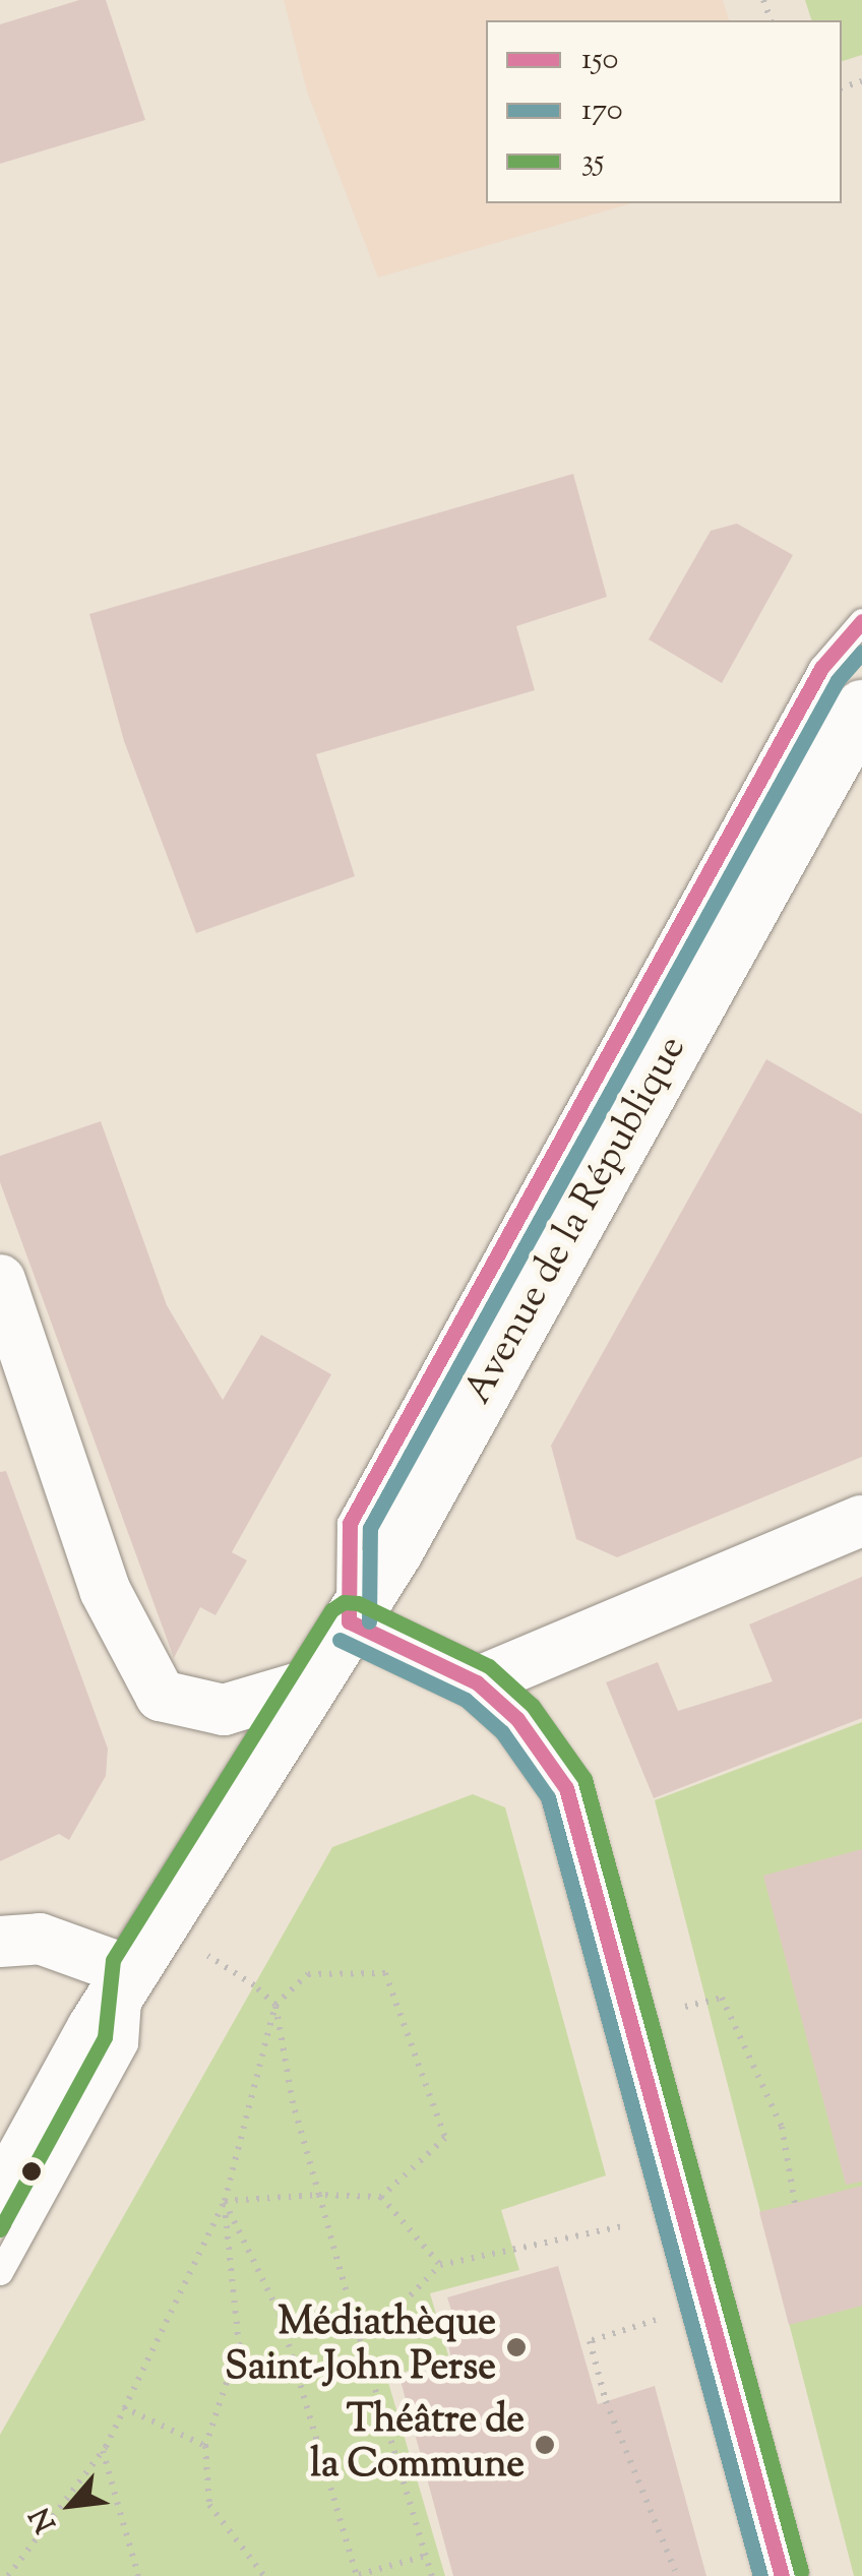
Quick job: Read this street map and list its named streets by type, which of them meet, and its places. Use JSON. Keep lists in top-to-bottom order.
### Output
{
  "streets": {
    "main road": ["Avenue de la République"]
  },
  "places": ["Médiathèque Saint-John Perse", "Théâtre de la Commune"],
  "lines": ["transit line 150", "transit line 170", "transit line 35"],
  "legend": ["150", "170", "35"],
  "north": "bottom left"
}
